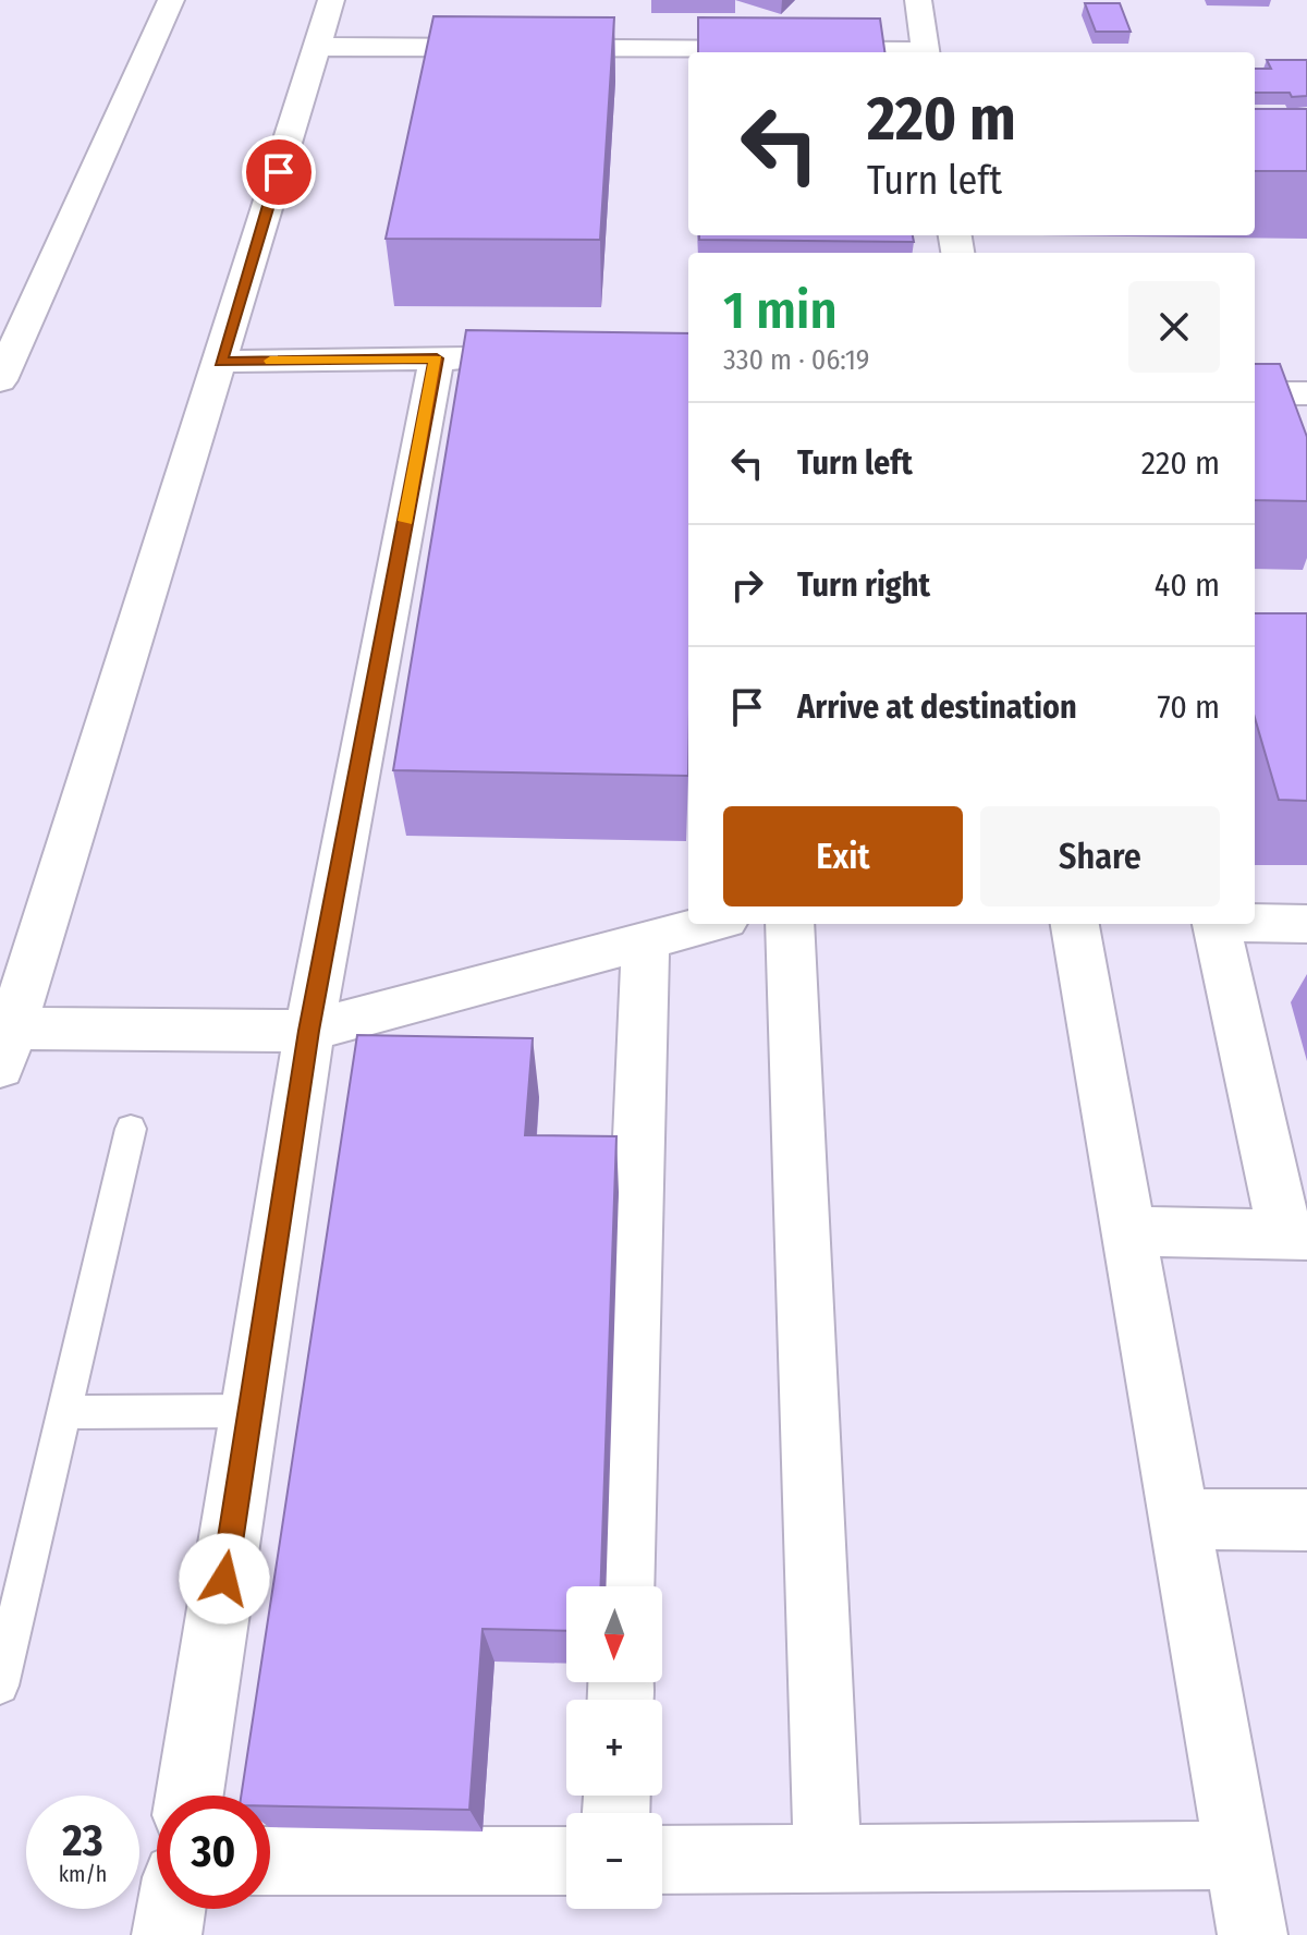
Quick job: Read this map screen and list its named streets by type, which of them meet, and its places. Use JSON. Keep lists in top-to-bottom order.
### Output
{
  "north": "bottom",
  "page": {
    "turn": ["220 m", "Turn left"],
    "heading": ["1 min", "330 m · 06:19"],
    "list": [
      {
        "name": "Turn left",
        "value": "220 m"
      },
      {
        "name": "Turn right",
        "value": "40 m"
      },
      {
        "name": "Arrive at destination",
        "value": "70 m"
      }
    ],
    "buttons": ["Exit", "Share"],
    "map_buttons": ["+", "−"],
    "speed": "23 km/h",
    "limit": "30"
  }
}
